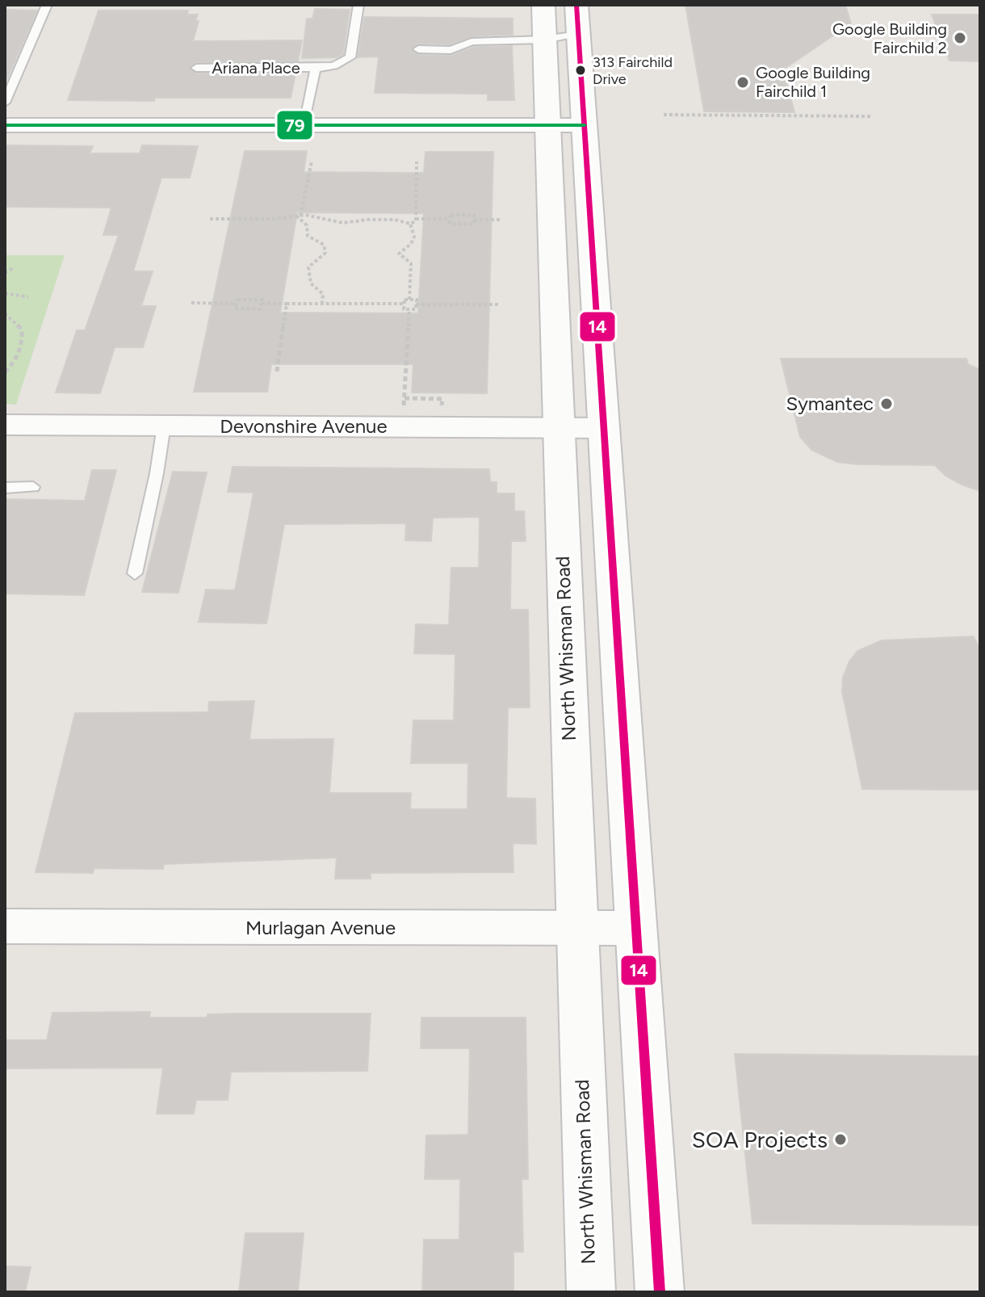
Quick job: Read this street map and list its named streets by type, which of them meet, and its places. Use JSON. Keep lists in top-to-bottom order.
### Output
{
  "streets": {
    "main road": ["North Whisman Road"],
    "street": ["Devonshire Avenue", "Murlagan Avenue"],
    "lane": ["Ariana Place"]
  },
  "crossings": [
    ["Devonshire Avenue", "North Whisman Road"],
    ["North Whisman Road", "Murlagan Avenue"]
  ],
  "places": [
    "Google Building Fairchild 2",
    "313 Fairchild Drive",
    "Google Building Fairchild 1",
    "Symantec",
    "SOA Projects"
  ],
  "lines": ["transit line 14", "transit line 79"]
}
